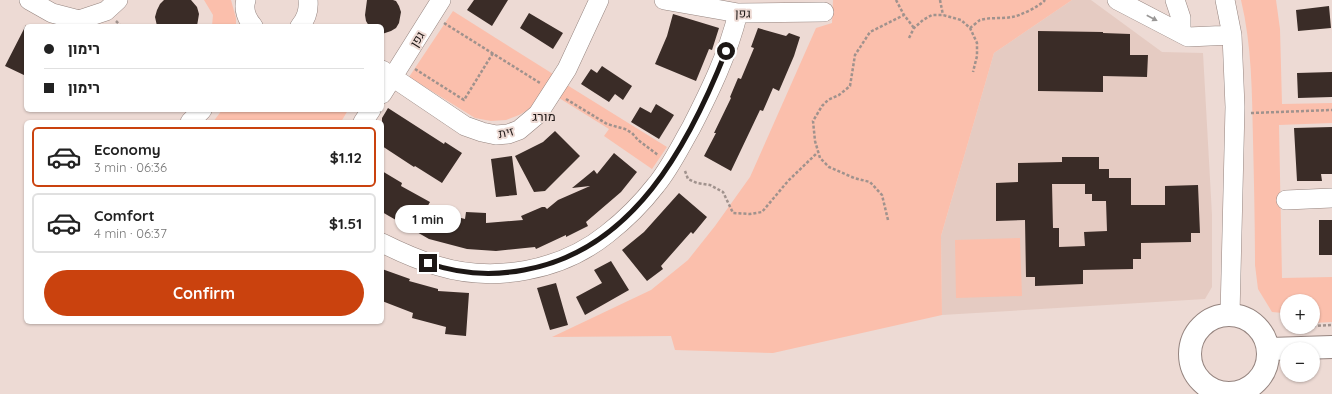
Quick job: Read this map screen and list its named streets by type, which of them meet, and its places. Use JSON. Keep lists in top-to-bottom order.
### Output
{
  "streets": {
    "street": ["גפן", "זית"]
  },
  "crossings": [
    ["גפן", "זית"]
  ],
  "districts": ["מורג"],
  "page": {
    "banner": ["רימון", "רימון"],
    "list": [
      {
        "name": "Economy",
        "note": "3 min · 06:36",
        "value": "$1.12"
      },
      {
        "name": "Comfort",
        "note": "4 min · 06:37",
        "value": "$1.51"
      }
    ],
    "bubble": "1 min",
    "buttons": "Confirm",
    "map_buttons": ["+", "−"]
  }
}
